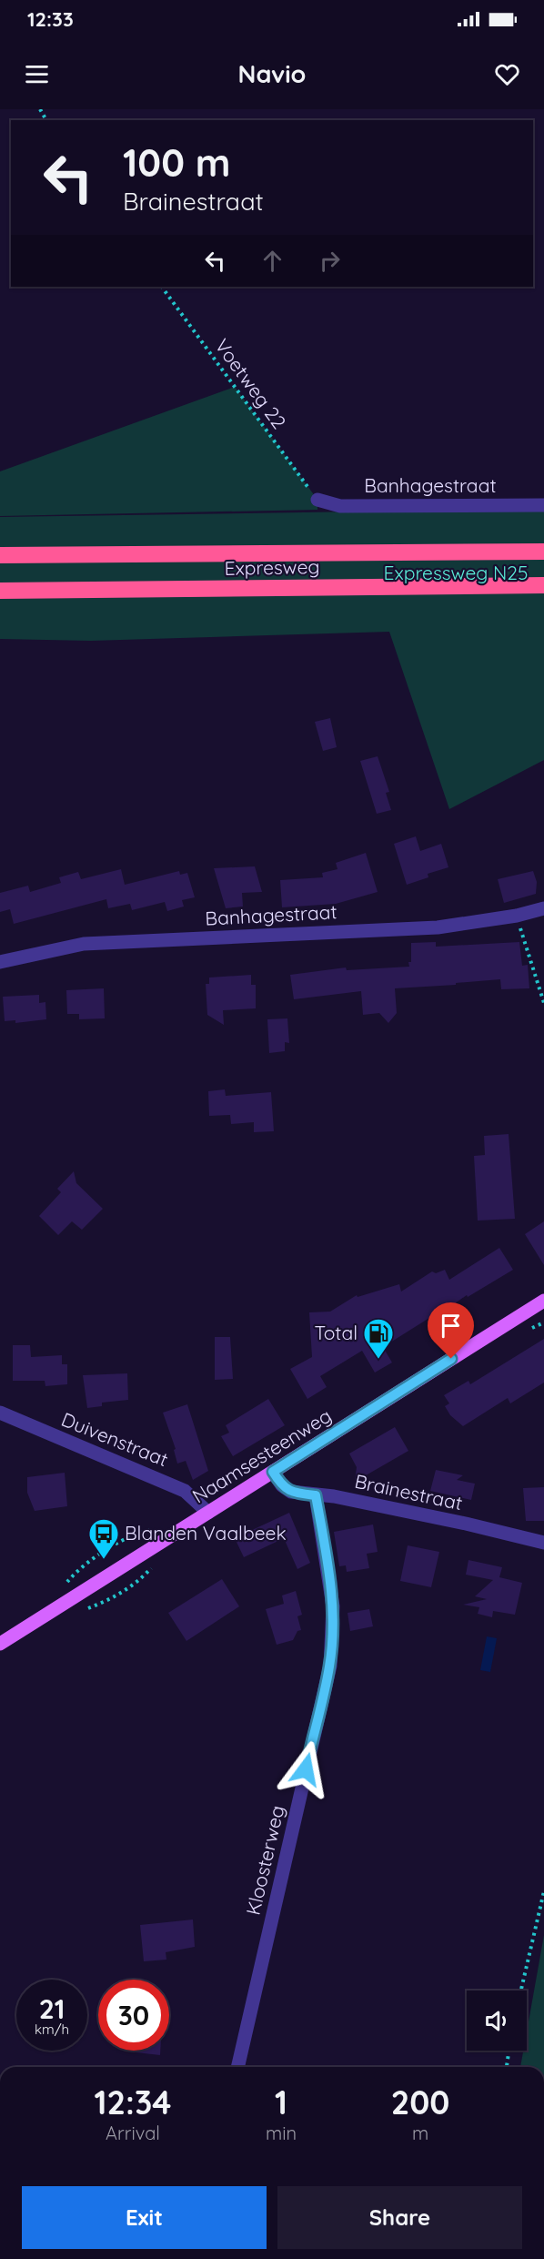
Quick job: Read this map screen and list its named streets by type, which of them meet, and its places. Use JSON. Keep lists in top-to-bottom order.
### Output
{
  "streets": {
    "highway": ["Expresweg"],
    "main road": ["Naamsesteenweg"],
    "street": [
      "Banhagestraat",
      "Duivenstraat",
      "Brainestraat",
      "Kloosterweg"
    ],
    "path": ["Voetweg 22"]
  },
  "crossings": [
    ["Voetweg 22", "Banhagestraat"],
    ["Duivenstraat", "Naamsesteenweg"],
    ["Naamsesteenweg", "Brainestraat"],
    ["Brainestraat", "Kloosterweg"]
  ],
  "parks": ["Expressweg N25"],
  "places": {
    "fuel station": ["Total"],
    "bus stop": ["Blanden Vaalbeek"]
  },
  "page": {
    "status": "12:33",
    "header": "Navio",
    "turn": ["100 m", "Brainestraat"],
    "speed": "21 km/h",
    "limit": "30",
    "eta": [
      "12:34",
      "Arrival",
      "1",
      "min",
      "200",
      "m"
    ],
    "buttons": ["Exit", "Share"]
  }
}
